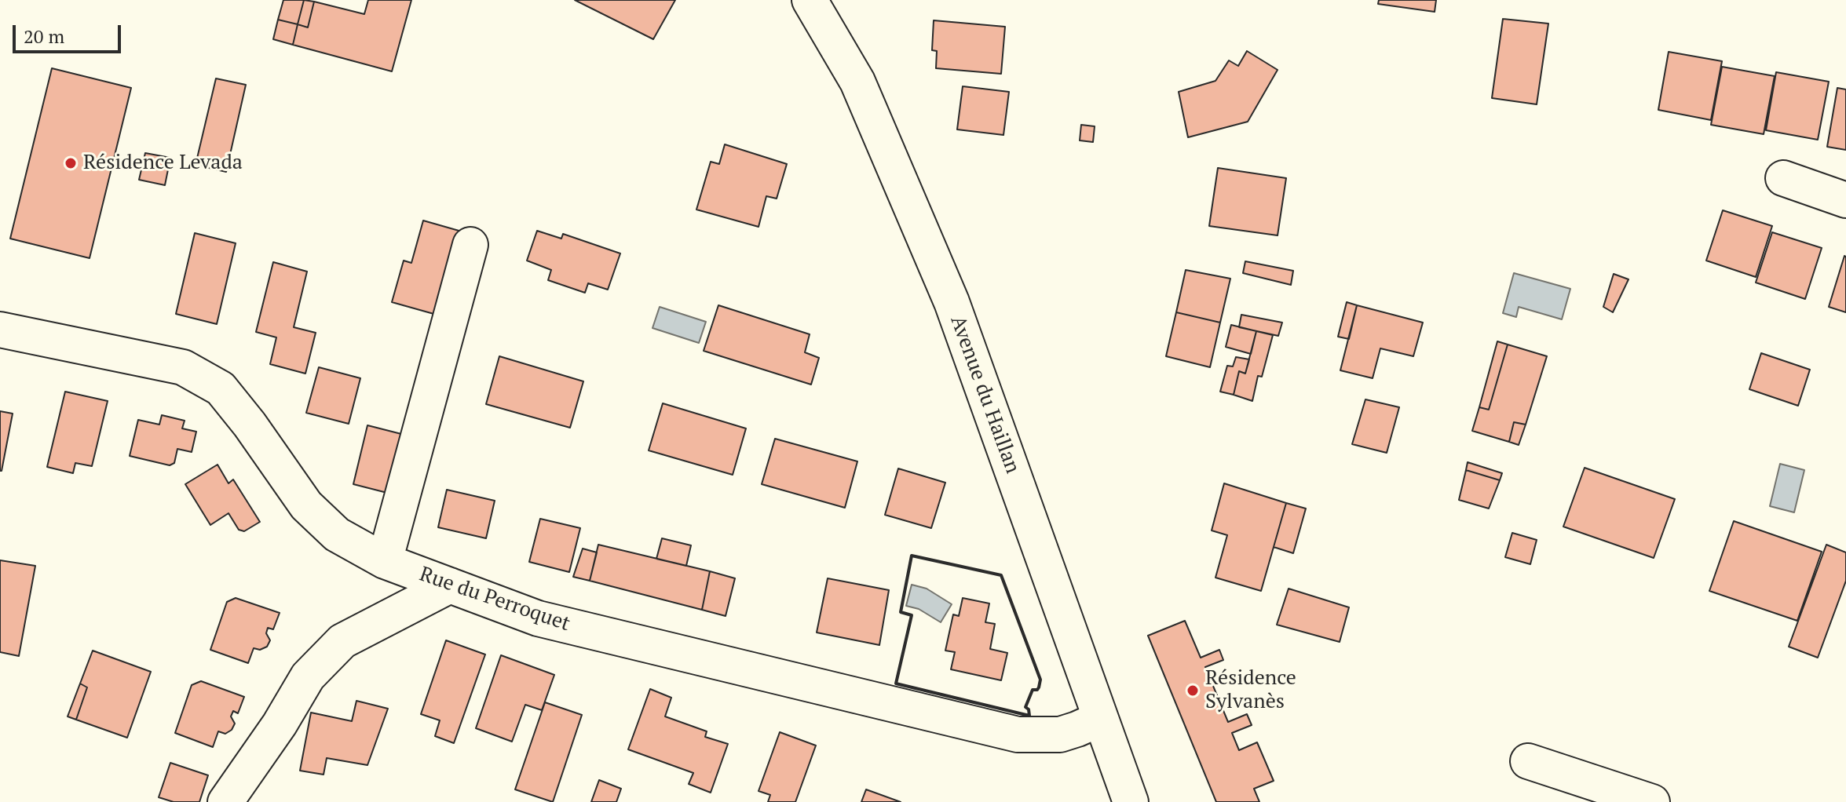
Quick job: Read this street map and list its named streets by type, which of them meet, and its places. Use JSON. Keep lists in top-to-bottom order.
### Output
{
  "streets": {
    "street": ["Avenue du Haillan", "Rue du Perroquet"]
  },
  "crossings": [
    ["Avenue du Haillan", "Rue du Perroquet"]
  ],
  "places": ["Résidence Levada", "Résidence Sylvanès"],
  "scale_bar": "20 m"
}
